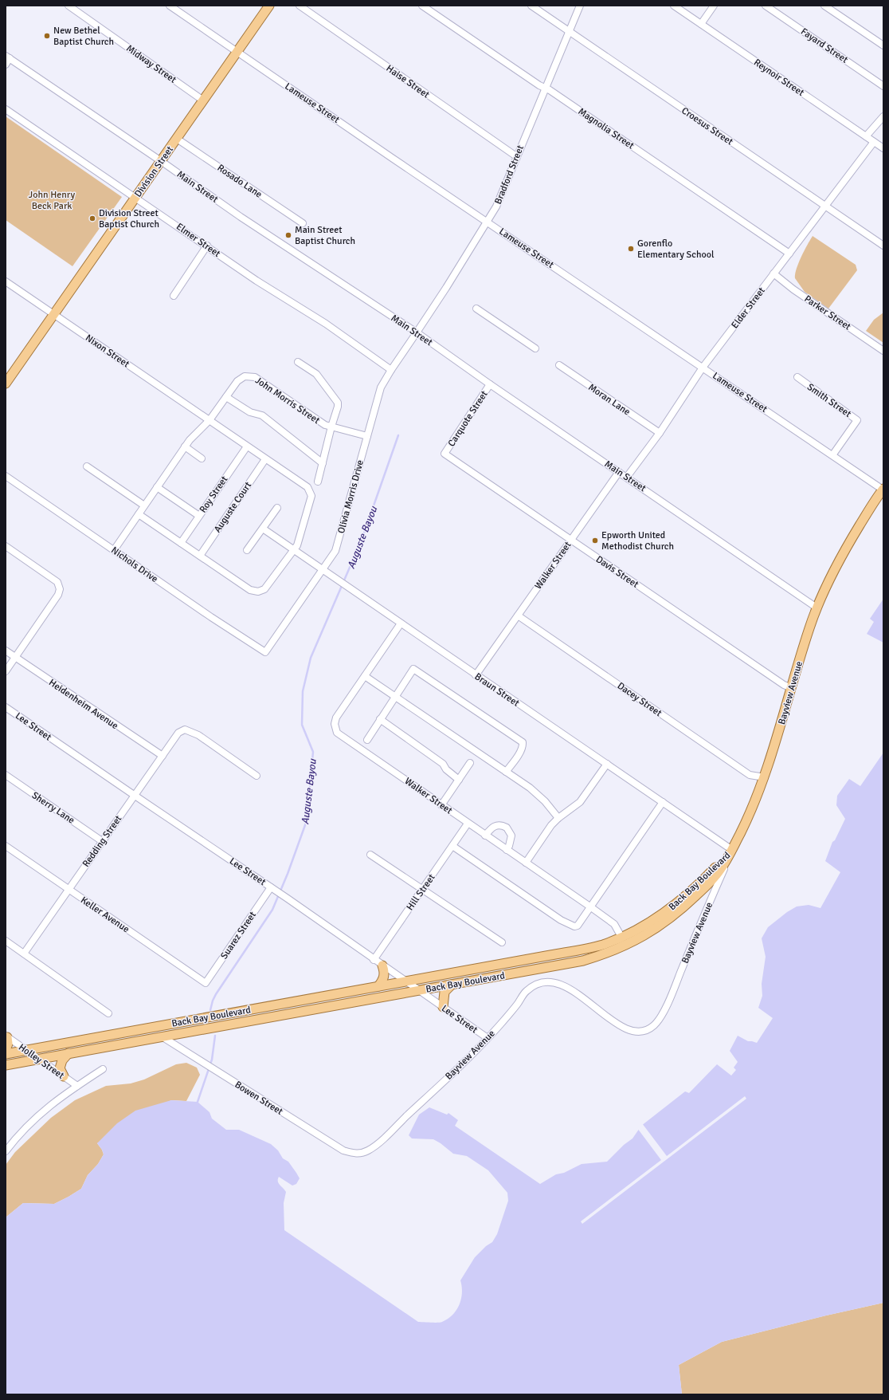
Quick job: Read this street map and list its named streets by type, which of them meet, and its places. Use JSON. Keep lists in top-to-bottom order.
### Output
{
  "streets": {
    "main road": ["Division Street", "Bayview Avenue", "Back Bay Boulevard"],
    "street": [
      "Fayard Street",
      "Midway Street",
      "Reynoir Street",
      "Haise Street",
      "Lameuse Street",
      "Croesus Street",
      "Magnolia Street",
      "Bradford Street",
      "Rosado Lane",
      "Main Street",
      "Elmer Street",
      "Elder Street",
      "Parker Street",
      "Nixon Street",
      "Moran Lane",
      "John Morris Street",
      "Smith Street",
      "Carquote Street",
      "Roy Street",
      "Olivia Morris Drive",
      "Auguste Court",
      "Nichols Drive",
      "Walker Street",
      "Davis Street",
      "Braun Street",
      "Dacey Street",
      "Heidenheim Avenue",
      "Lee Street",
      "Sherry Lane",
      "Redding Street",
      "Hill Street",
      "Keller Avenue",
      "Suarez Street",
      "Holley Street",
      "Bowen Street"
    ]
  },
  "crossings": [
    ["Midway Street", "Division Street"],
    ["Reynoir Street", "Elder Street"],
    ["Haise Street", "Bradford Street"],
    ["Lameuse Street", "Division Street"],
    ["Lameuse Street", "Bradford Street"],
    ["Lameuse Street", "Elder Street"],
    ["Lameuse Street", "Smith Street"],
    ["Lameuse Street", "Bayview Avenue"],
    ["Croesus Street", "Bradford Street"],
    ["Croesus Street", "Elder Street"],
    ["Magnolia Street", "Bradford Street"],
    ["Magnolia Street", "Elder Street"],
    ["Division Street", "Rosado Lane"],
    ["Division Street", "Main Street"],
    ["Division Street", "Elmer Street"],
    ["Division Street", "Nixon Street"],
    ["Bradford Street", "Main Street"],
    ["Bradford Street", "Olivia Morris Drive"],
    ["Main Street", "Elder Street"],
    ["Main Street", "Carquote Street"],
    ["Main Street", "Olivia Morris Drive"],
    ["Main Street", "Walker Street"],
    ["Main Street", "Bayview Avenue"],
    ["Elmer Street", "Olivia Morris Drive"],
    ["Elder Street", "Parker Street"],
    ["Elder Street", "Moran Lane"],
    ["John Morris Street", "Olivia Morris Drive"],
    ["Carquote Street", "Davis Street"],
    ["Olivia Morris Drive", "Nichols Drive"],
    ["Olivia Morris Drive", "Braun Street"],
    ["Walker Street", "Davis Street"],
    ["Walker Street", "Braun Street"],
    ["Walker Street", "Dacey Street"],
    ["Walker Street", "Back Bay Boulevard"],
    ["Walker Street", "Hill Street"],
    ["Davis Street", "Bayview Avenue"],
    ["Braun Street", "Bayview Avenue"],
    ["Braun Street", "Back Bay Boulevard"],
    ["Bayview Avenue", "Dacey Street"],
    ["Bayview Avenue", "Lee Street"],
    ["Bayview Avenue", "Back Bay Boulevard"],
    ["Bayview Avenue", "Bowen Street"],
    ["Heidenheim Avenue", "Redding Street"],
    ["Lee Street", "Redding Street"],
    ["Lee Street", "Back Bay Boulevard"],
    ["Lee Street", "Hill Street"],
    ["Lee Street", "Suarez Street"],
    ["Sherry Lane", "Redding Street"],
    ["Redding Street", "Keller Avenue"],
    ["Back Bay Boulevard", "Holley Street"],
    ["Back Bay Boulevard", "Bowen Street"],
    ["Keller Avenue", "Suarez Street"]
  ],
  "water": ["Auguste Bayou"],
  "parks": ["John Henry Beck Park"],
  "places": [
    "New Bethel Baptist Church",
    "Division Street Baptist Church",
    "Main Street Baptist Church",
    "Gorenflo Elementary School",
    "Epworth United Methodist Church"
  ]
}
